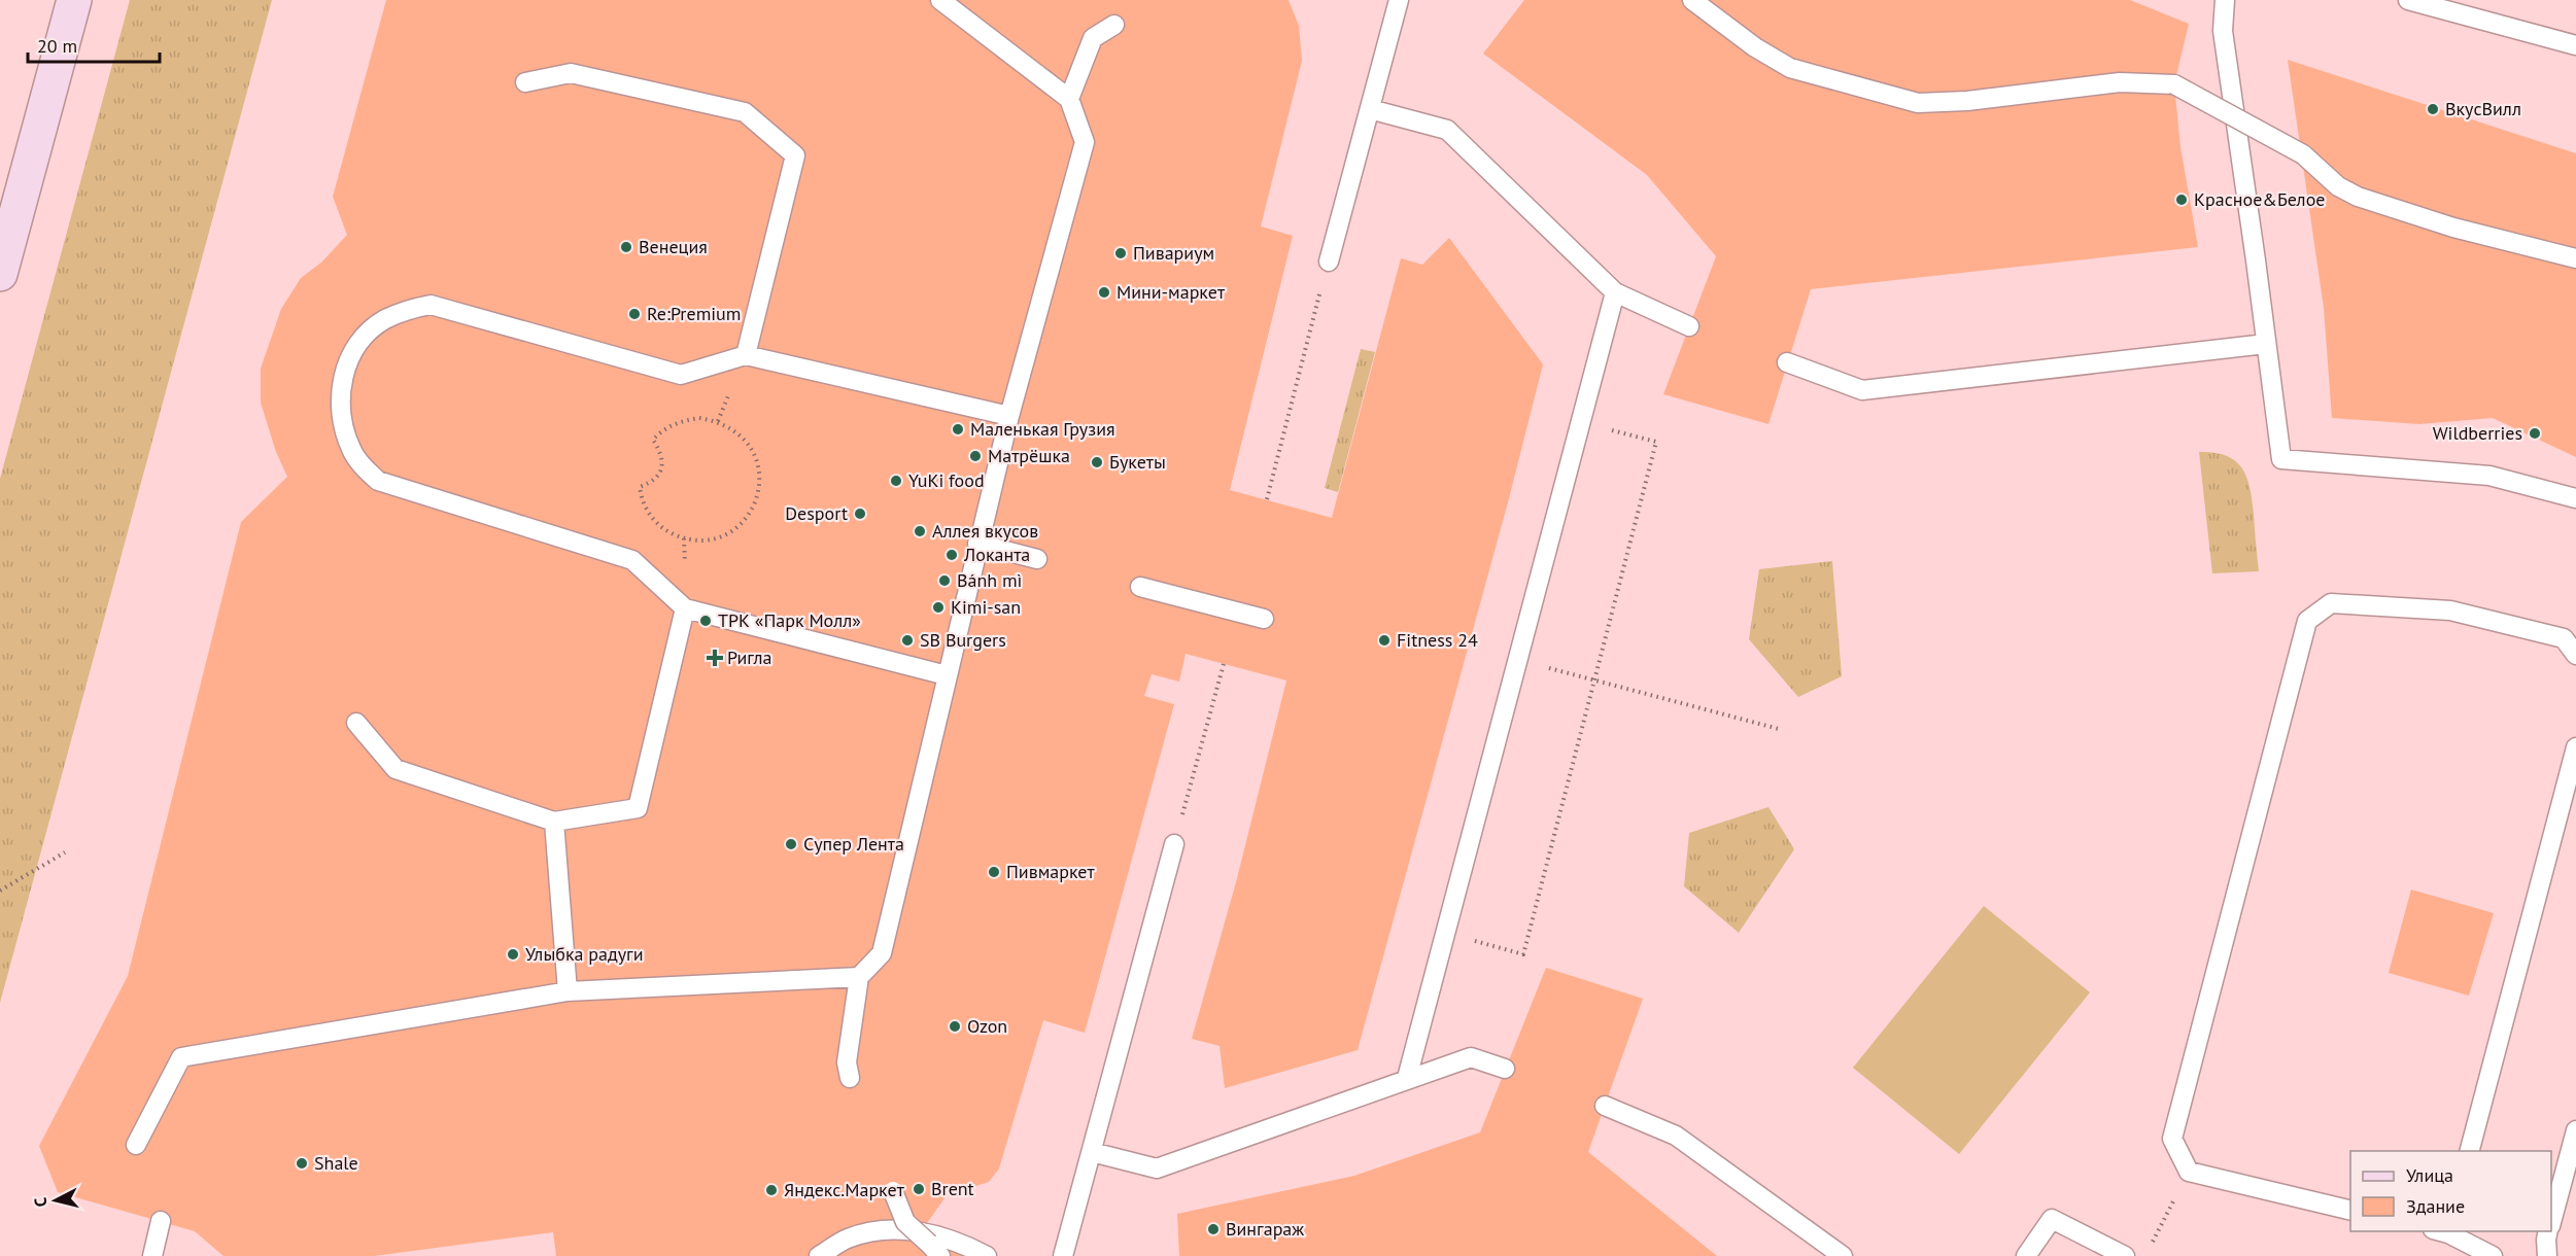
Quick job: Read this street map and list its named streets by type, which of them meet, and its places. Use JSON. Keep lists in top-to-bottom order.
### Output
{
  "places": {
    "other": [
      "ВкусВилл",
      "Красное&Белое",
      "Венеция",
      "Пивариум",
      "Мини-маркет",
      "Re:Premium",
      "Маленькая Грузия",
      "Wildberries",
      "Матрёшка",
      "Букеты",
      "YuKi food",
      "Desport",
      "Аллея вкусов",
      "Локанта",
      "Bánh mì",
      "Kimi-san",
      "ТРК «Парк Молл»",
      "SB Burgers",
      "Fitness 24",
      "Супер Лента",
      "Пивмаркет",
      "Улыбка радуги",
      "Ozon",
      "Shale",
      "Brent",
      "Яндекс.Маркет",
      "Вингараж"
    ],
    "health": ["Ригла"]
  },
  "legend": ["Улица", "Здание"],
  "scale_bar": "20 m",
  "north": "left"
}
